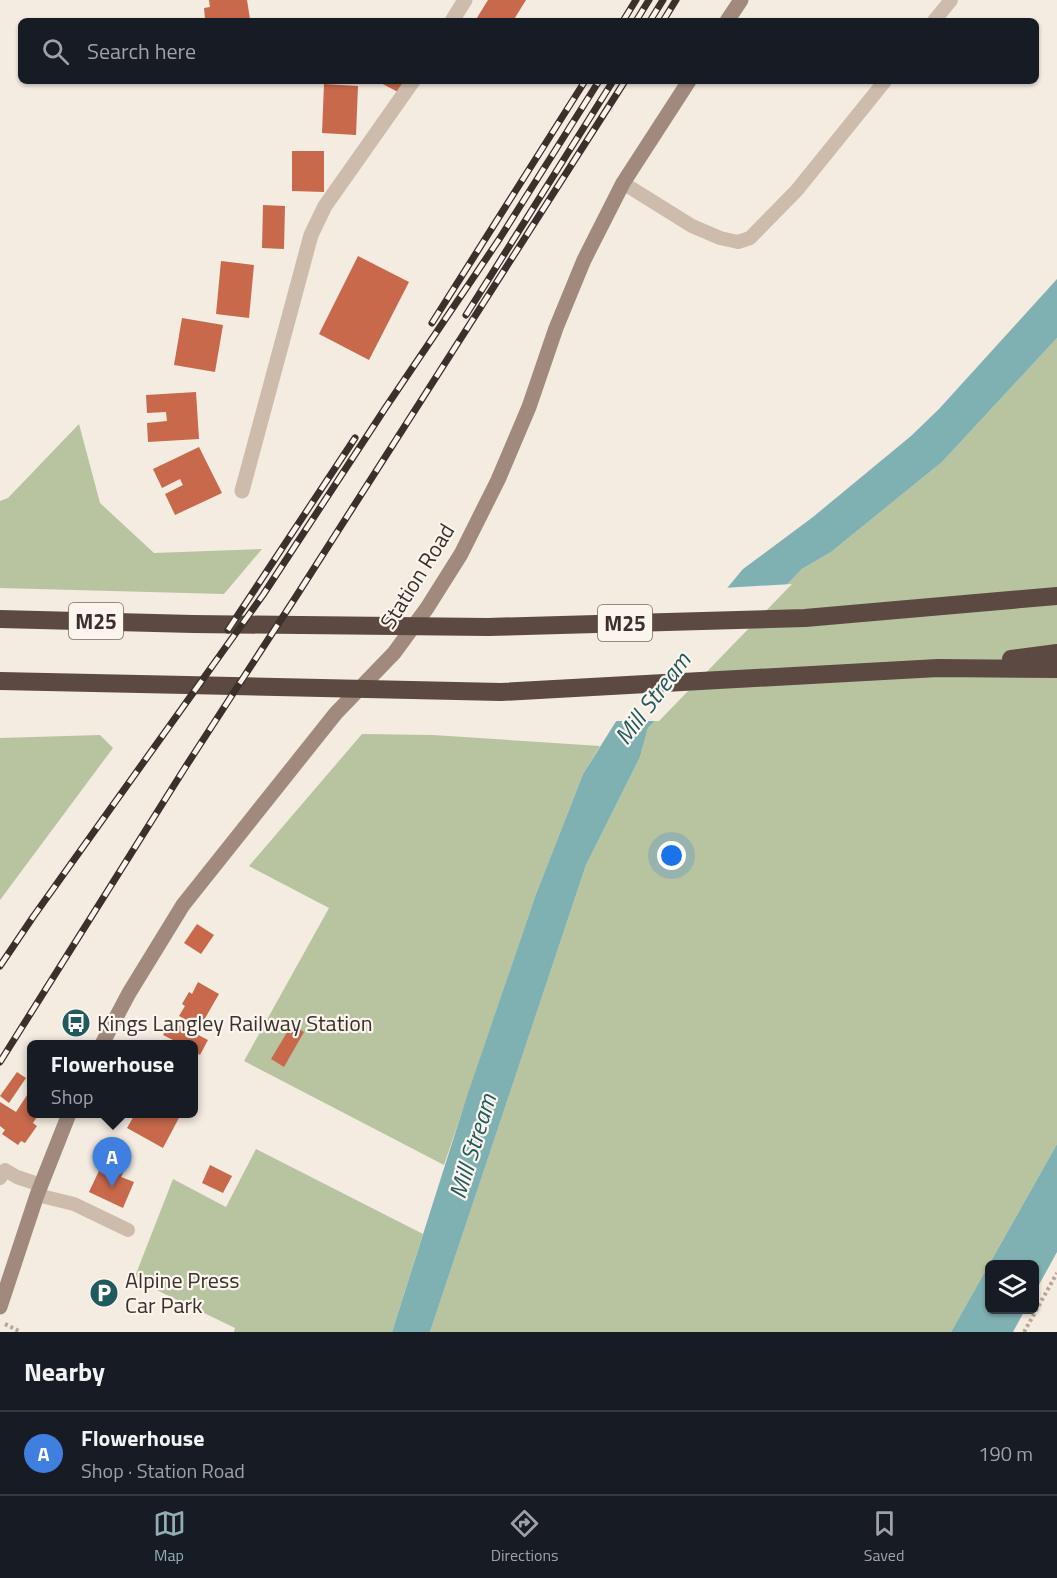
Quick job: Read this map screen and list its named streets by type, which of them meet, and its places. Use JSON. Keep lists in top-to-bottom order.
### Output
{
  "streets": {
    "highway": ["M25"],
    "street": ["Station Road"]
  },
  "water": ["Mill Stream"],
  "places": {
    "bus stop": ["Kings Langley Railway Station"],
    "parking": ["Alpine Press Car Park"]
  },
  "page": {
    "search": "Search here",
    "popup": ["Flowerhouse", "Shop"],
    "pins": "A",
    "heading": "Nearby",
    "list": [
      {
        "mark": "A",
        "name": "Flowerhouse",
        "note": "Shop · Station Road",
        "value": "190 m"
      }
    ],
    "nav": ["Map", "Directions", "Saved"]
  }
}
